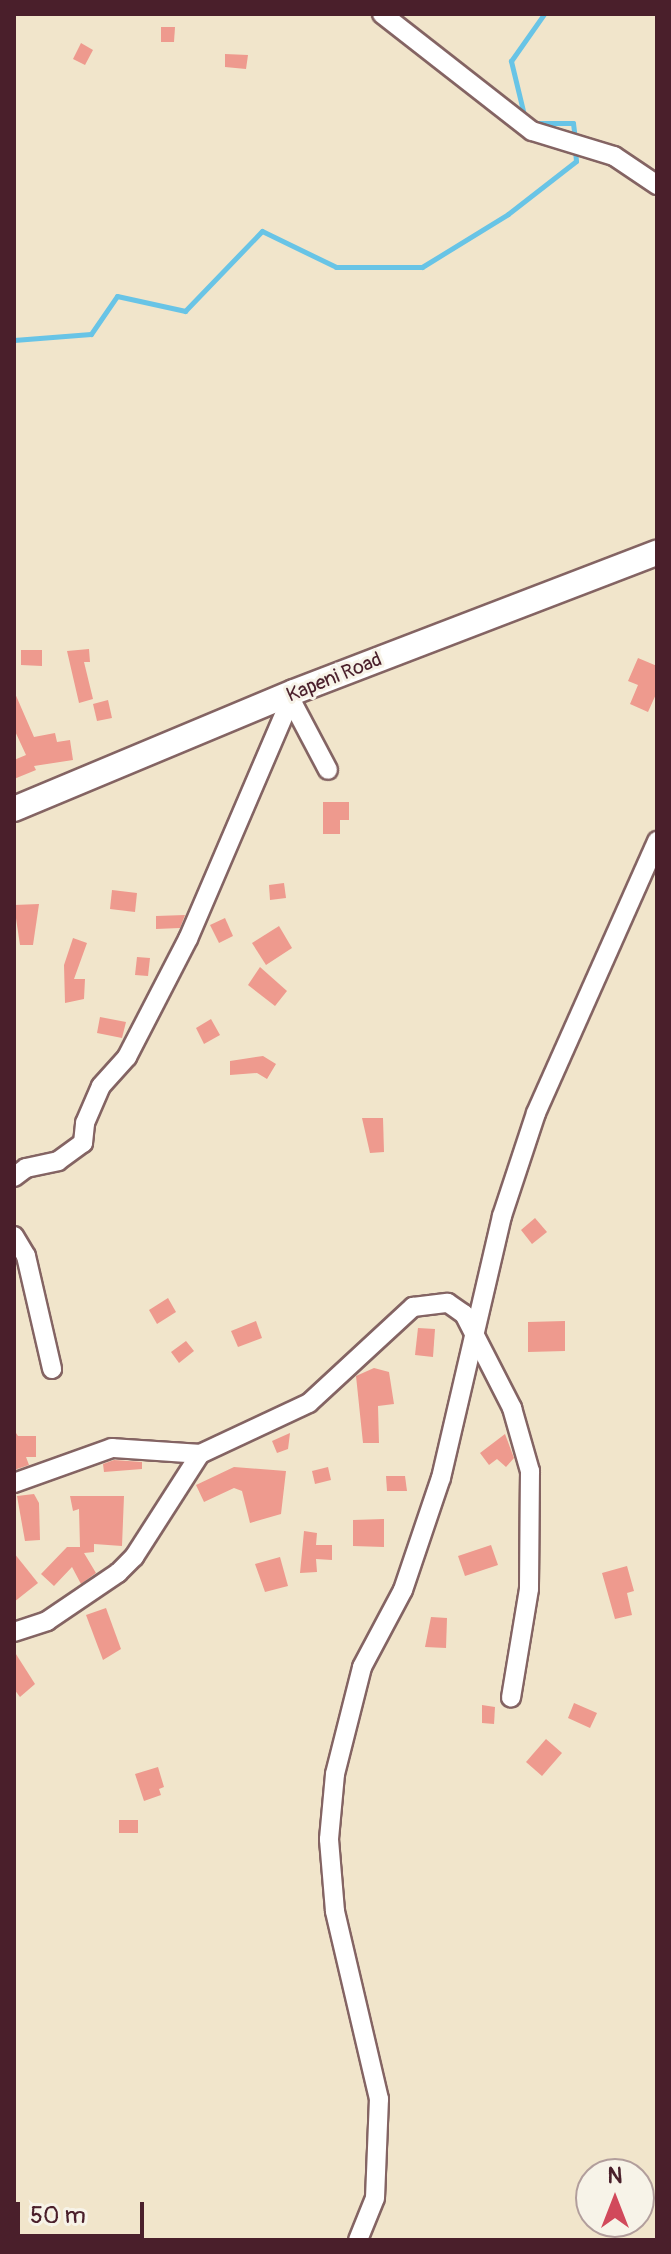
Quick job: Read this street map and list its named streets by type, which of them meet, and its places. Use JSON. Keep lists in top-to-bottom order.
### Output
{
  "streets": {
    "main road": ["Kapeni Road"]
  },
  "scale_bar": "50 m",
  "north": "top"
}
